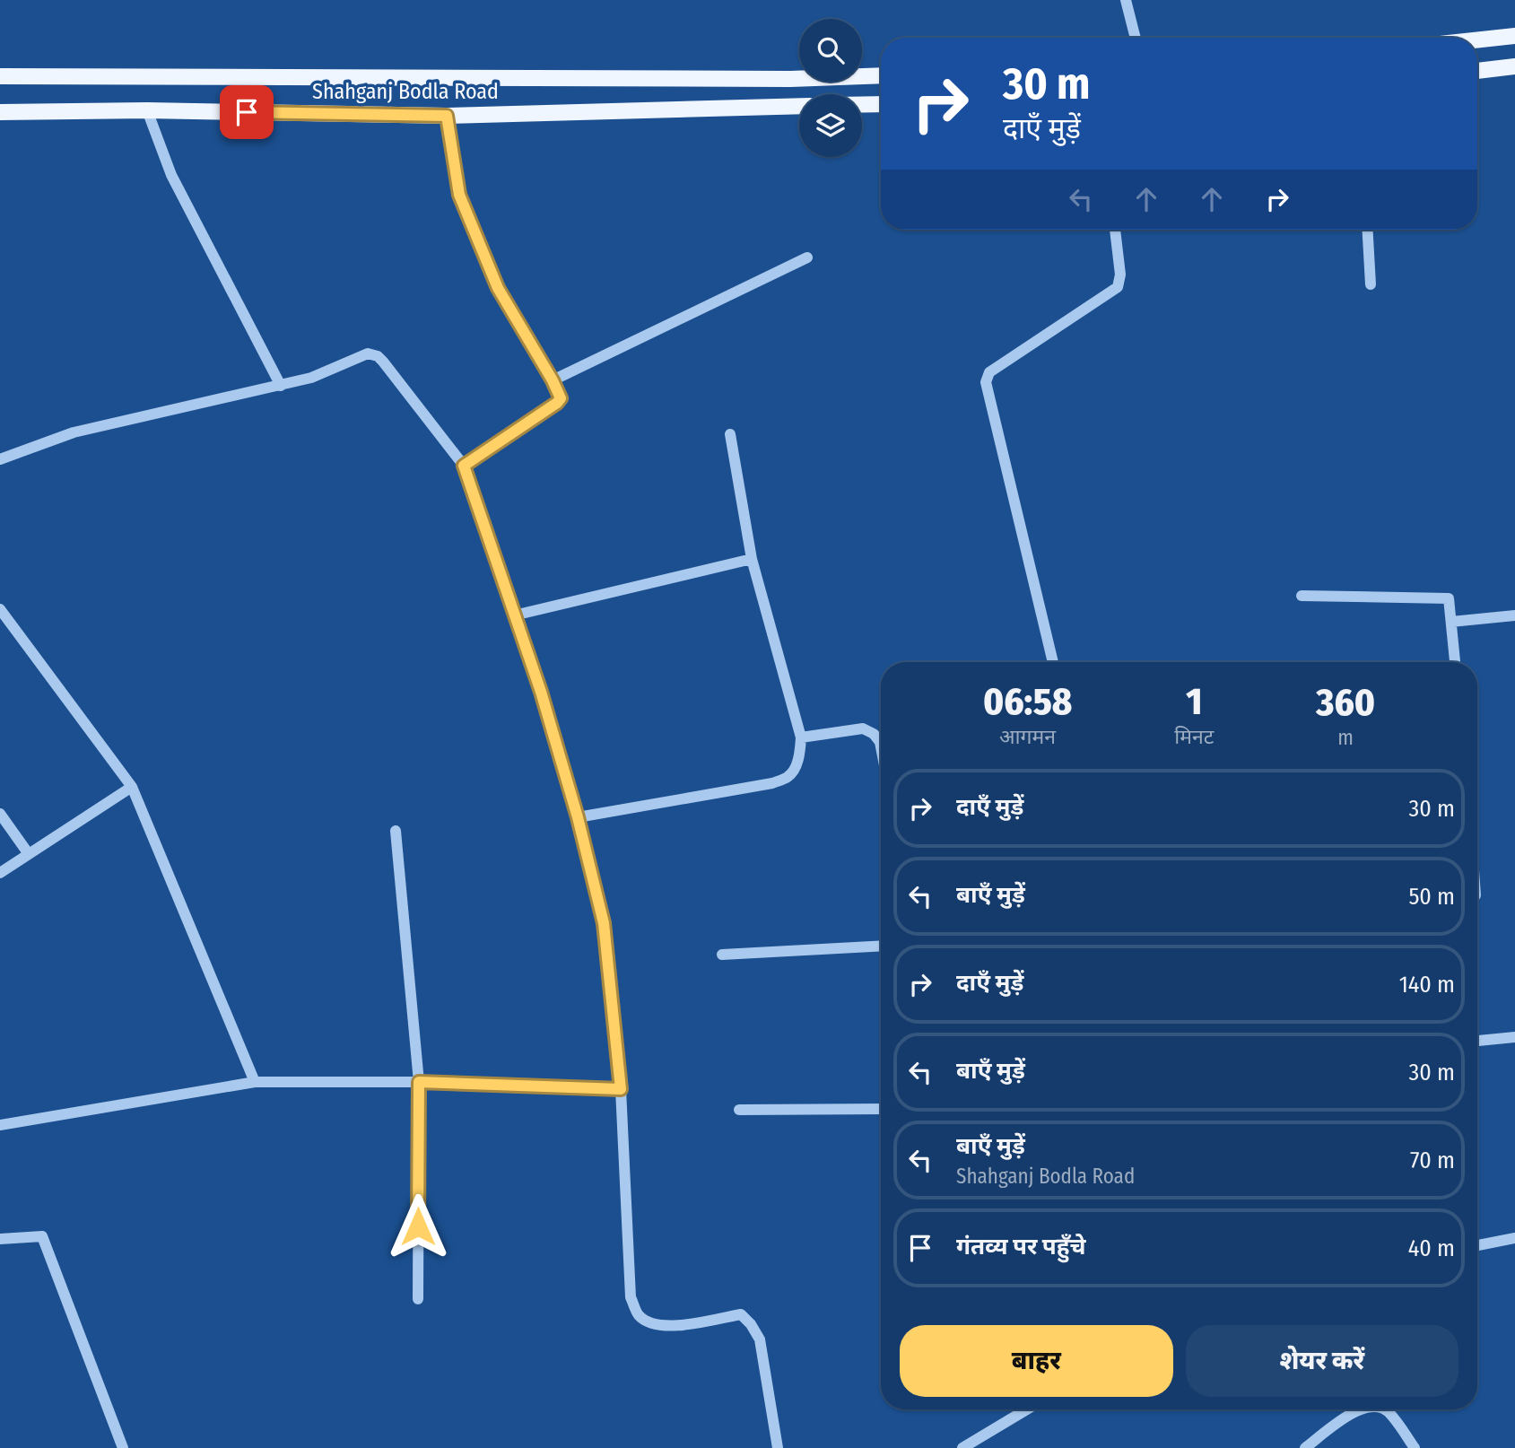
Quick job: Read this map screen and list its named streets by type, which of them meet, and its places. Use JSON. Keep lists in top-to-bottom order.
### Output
{
  "streets": {
    "main road": ["Shahganj Bodla Road"]
  },
  "page": {
    "turn": ["30 m", "दाएँ मुड़ें"],
    "eta": [
      "06:58",
      "आगमन",
      "1",
      "मिनट",
      "360",
      "m"
    ],
    "list": [
      {
        "name": "दाएँ मुड़ें",
        "value": "30 m"
      },
      {
        "name": "बाएँ मुड़ें",
        "value": "50 m"
      },
      {
        "name": "दाएँ मुड़ें",
        "value": "140 m"
      },
      {
        "name": "बाएँ मुड़ें",
        "value": "30 m"
      },
      {
        "name": "बाएँ मुड़ें",
        "note": "Shahganj Bodla Road",
        "value": "70 m"
      },
      {
        "name": "गंतव्य पर पहुँचे",
        "value": "40 m"
      }
    ],
    "buttons": ["बाहर", "शेयर करें"]
  }
}
